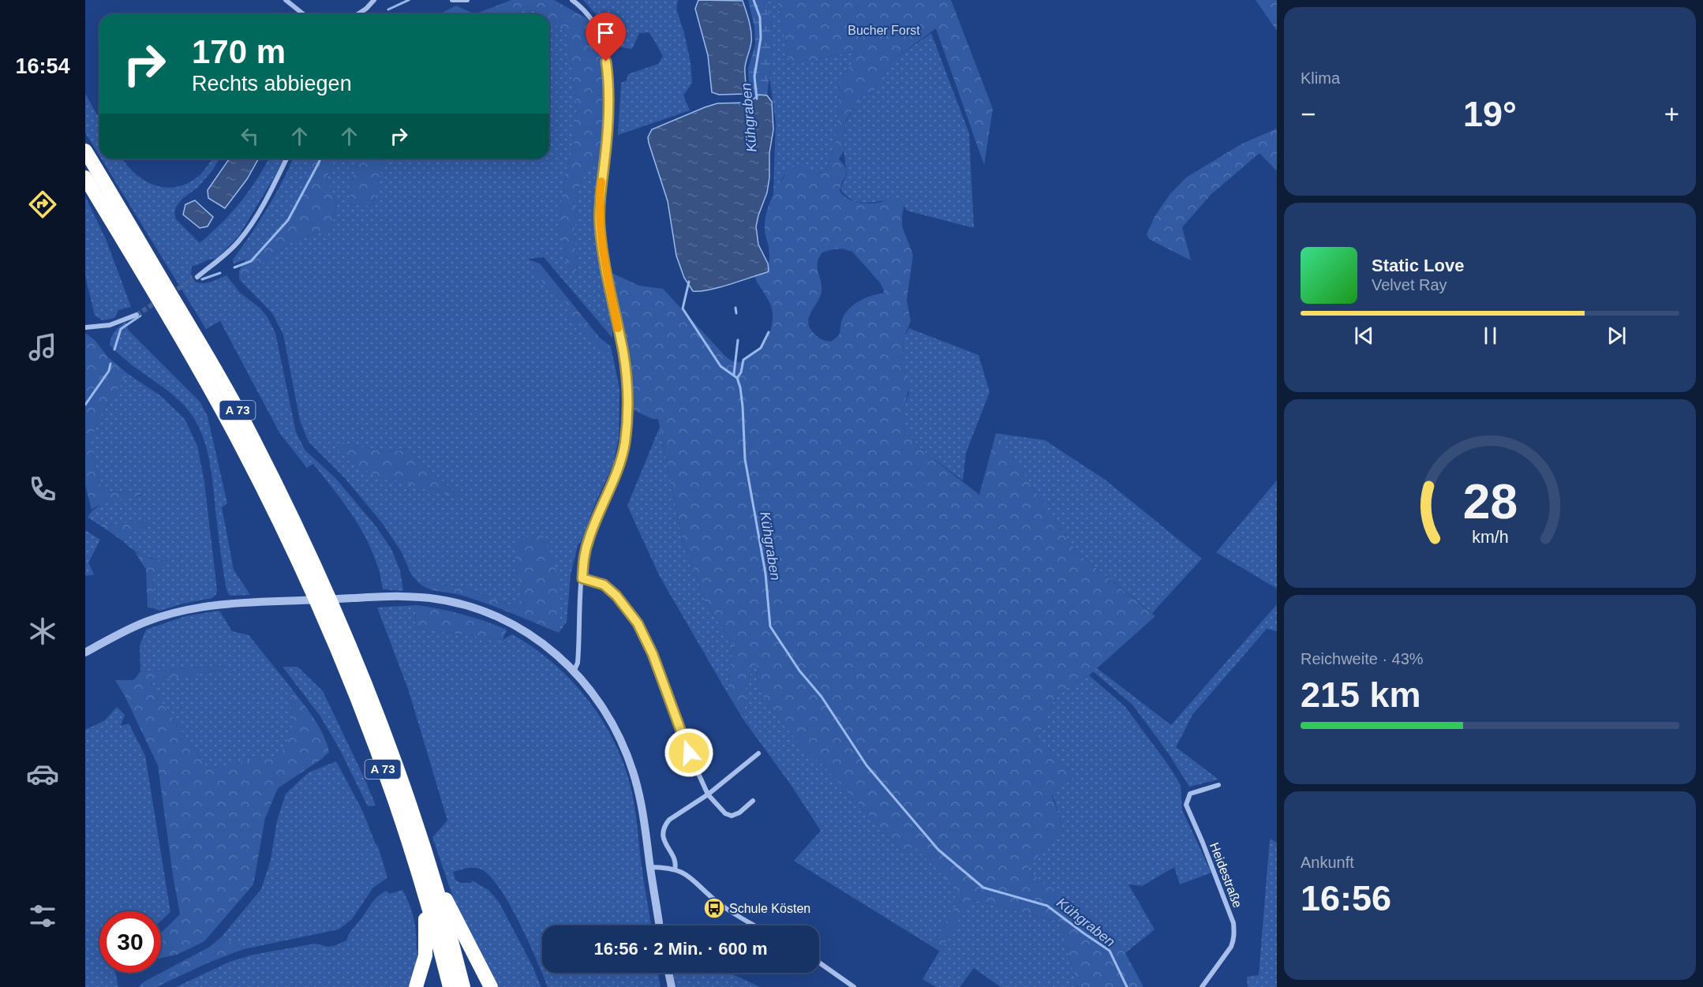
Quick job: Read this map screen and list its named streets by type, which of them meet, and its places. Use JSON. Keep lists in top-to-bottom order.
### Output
{
  "streets": {
    "highway": ["A 73"],
    "street": ["Heidestraße"]
  },
  "water": ["Kühgraben"],
  "parks": ["Bucher Forst"],
  "places": {
    "bus stop": ["Schule Kösten"]
  },
  "page": {
    "tabs": "16:54",
    "tile": [
      "Klima",
      ["Reichweite · 43%", "215 km"],
      ["Ankunft", "16:56"]
    ],
    "turn": ["170 m", "Rechts abbiegen"],
    "heat": ["−", "19°", "+"],
    "song": ["Static Love", "Velvet Ray"],
    "limit": "30",
    "trip": "16:56 · 2 Min. · 600 m",
    "gauge": ["28", "km/h"]
  }
}
